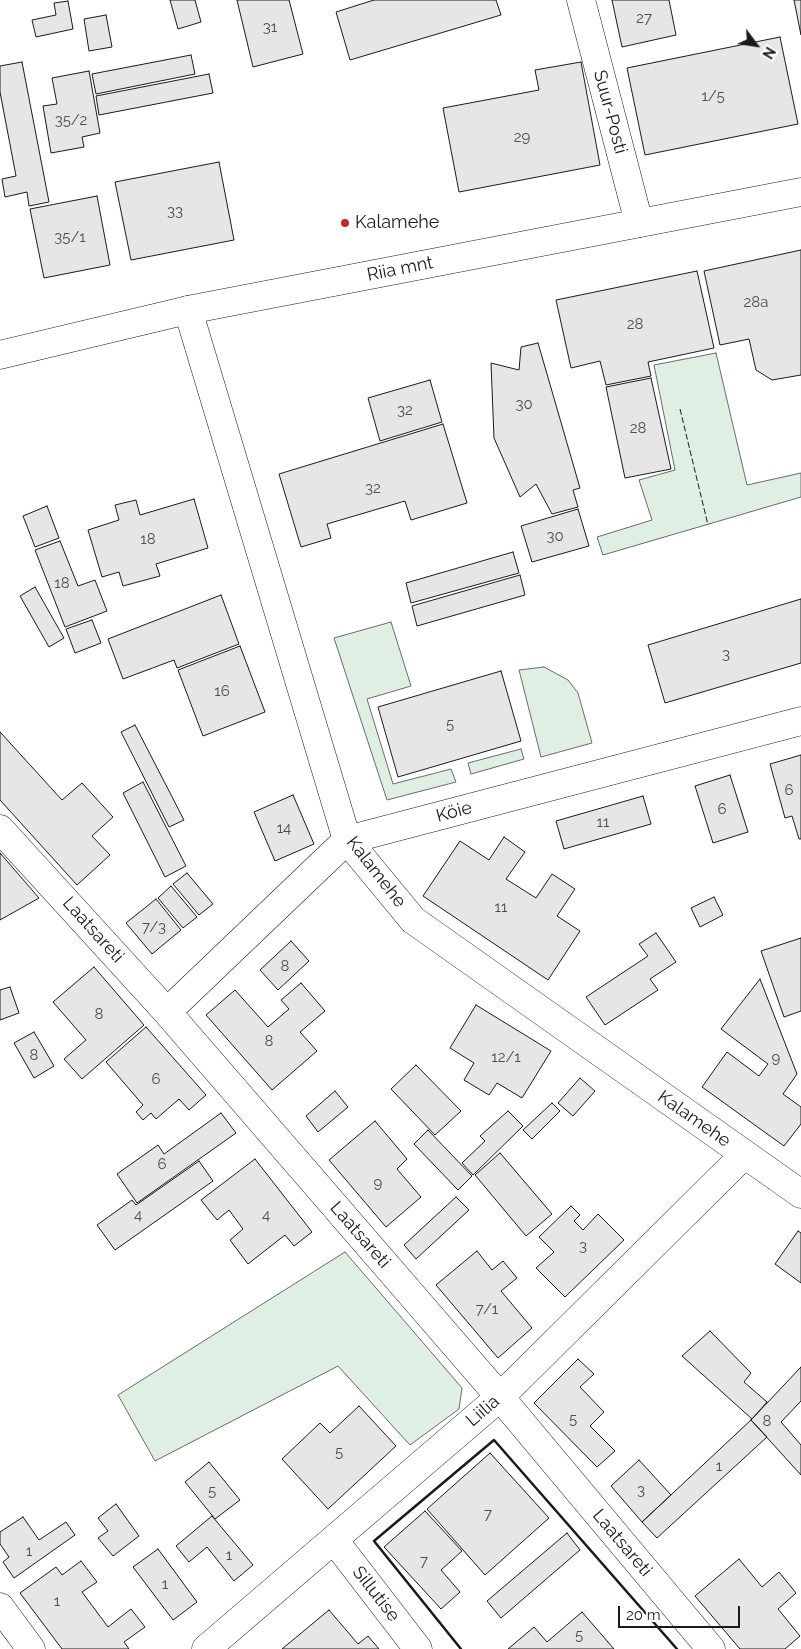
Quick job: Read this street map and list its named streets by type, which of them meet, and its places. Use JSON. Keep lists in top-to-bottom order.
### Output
{
  "streets": {
    "street": [
      "Suur-Posti",
      "Riia mnt",
      "Köie",
      "Kalamehe",
      "Laatsareti",
      "Liilia",
      "Sillutise"
    ]
  },
  "crossings": [
    ["Suur-Posti", "Riia mnt"],
    ["Riia mnt", "Kalamehe"],
    ["Köie", "Kalamehe"],
    ["Köie", "Laatsareti"],
    ["Kalamehe", "Liilia"],
    ["Laatsareti", "Liilia"],
    ["Liilia", "Sillutise"]
  ],
  "places": ["Kalamehe"],
  "house_numbers": [
    "27",
    "31",
    "1/5",
    "35/2",
    "29",
    "33",
    "35/1",
    "28a",
    "28",
    "30",
    "32",
    "28",
    "32",
    "30",
    "18",
    "18",
    "3",
    "16",
    "5",
    "6",
    "6",
    "11",
    "14",
    "11",
    "7/3",
    "8",
    "8",
    "8",
    "8",
    "12/1",
    "9",
    "6",
    "6",
    "9",
    "4",
    "4",
    "3",
    "7/1",
    "5",
    "8",
    "5",
    "1",
    "3",
    "5",
    "7",
    "1",
    "1",
    "7",
    "1",
    "1",
    "5"
  ],
  "scale_bar": "20 m",
  "north": "bottom right"
}
